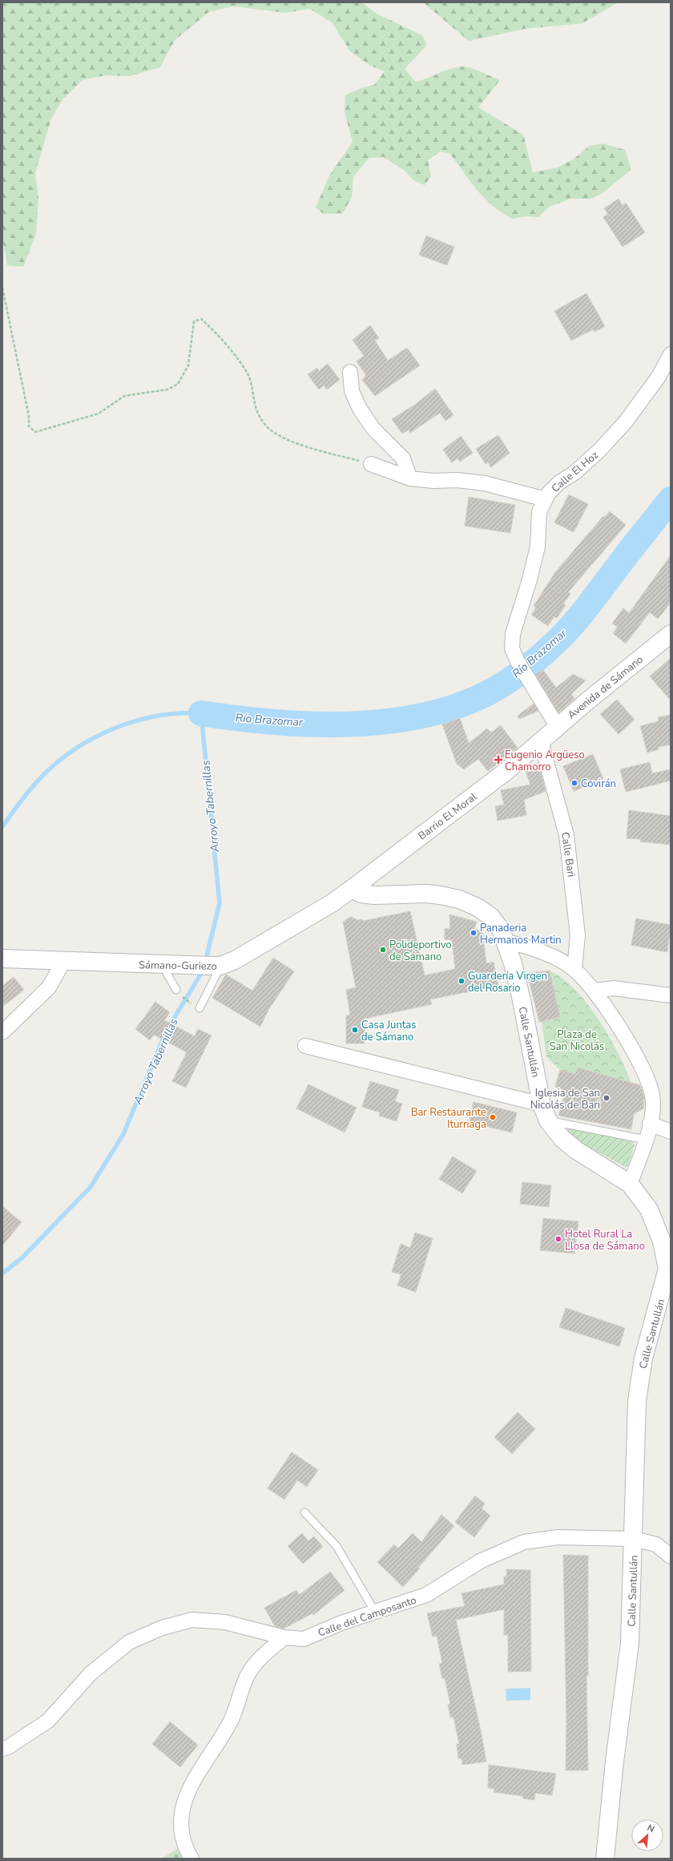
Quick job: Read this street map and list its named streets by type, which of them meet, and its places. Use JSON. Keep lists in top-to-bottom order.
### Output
{
  "streets": {
    "street": [
      "Calle El Hoz",
      "Avenida de Sámano",
      "Barrio El Moral",
      "Calle Bari",
      "Sámano-Guriezo",
      "Calle Santullán",
      "Calle del Camposanto"
    ]
  },
  "crossings": [
    ["Calle El Hoz", "Avenida de Sámano"],
    ["Avenida de Sámano", "Barrio El Moral"],
    ["Avenida de Sámano", "Calle Bari"],
    ["Barrio El Moral", "Calle Bari"],
    ["Barrio El Moral", "Sámano-Guriezo"],
    ["Barrio El Moral", "Calle Santullán"],
    ["Sámano-Guriezo", "Calle Santullán"],
    ["Calle Santullán", "Calle del Camposanto"]
  ],
  "water": ["Río Brazomar", "Arroyo Tabernillas"],
  "parks": ["Plaza de San Nicolás"],
  "places": {
    "health": ["Eugenio Argüeso Chamorro"],
    "other": [
      "Covirán",
      "Panaderia Hermanos Martin",
      "Polideportivo de Sámano",
      "Guardería Virgen del Rosario",
      "Casa Juntas de Sámano",
      "Iglesia de San Nicolás de Bari",
      "Bar Restaurante Iturriaga",
      "Hotel Rural La Llosa de Sámano"
    ]
  },
  "north": "top right"
}
